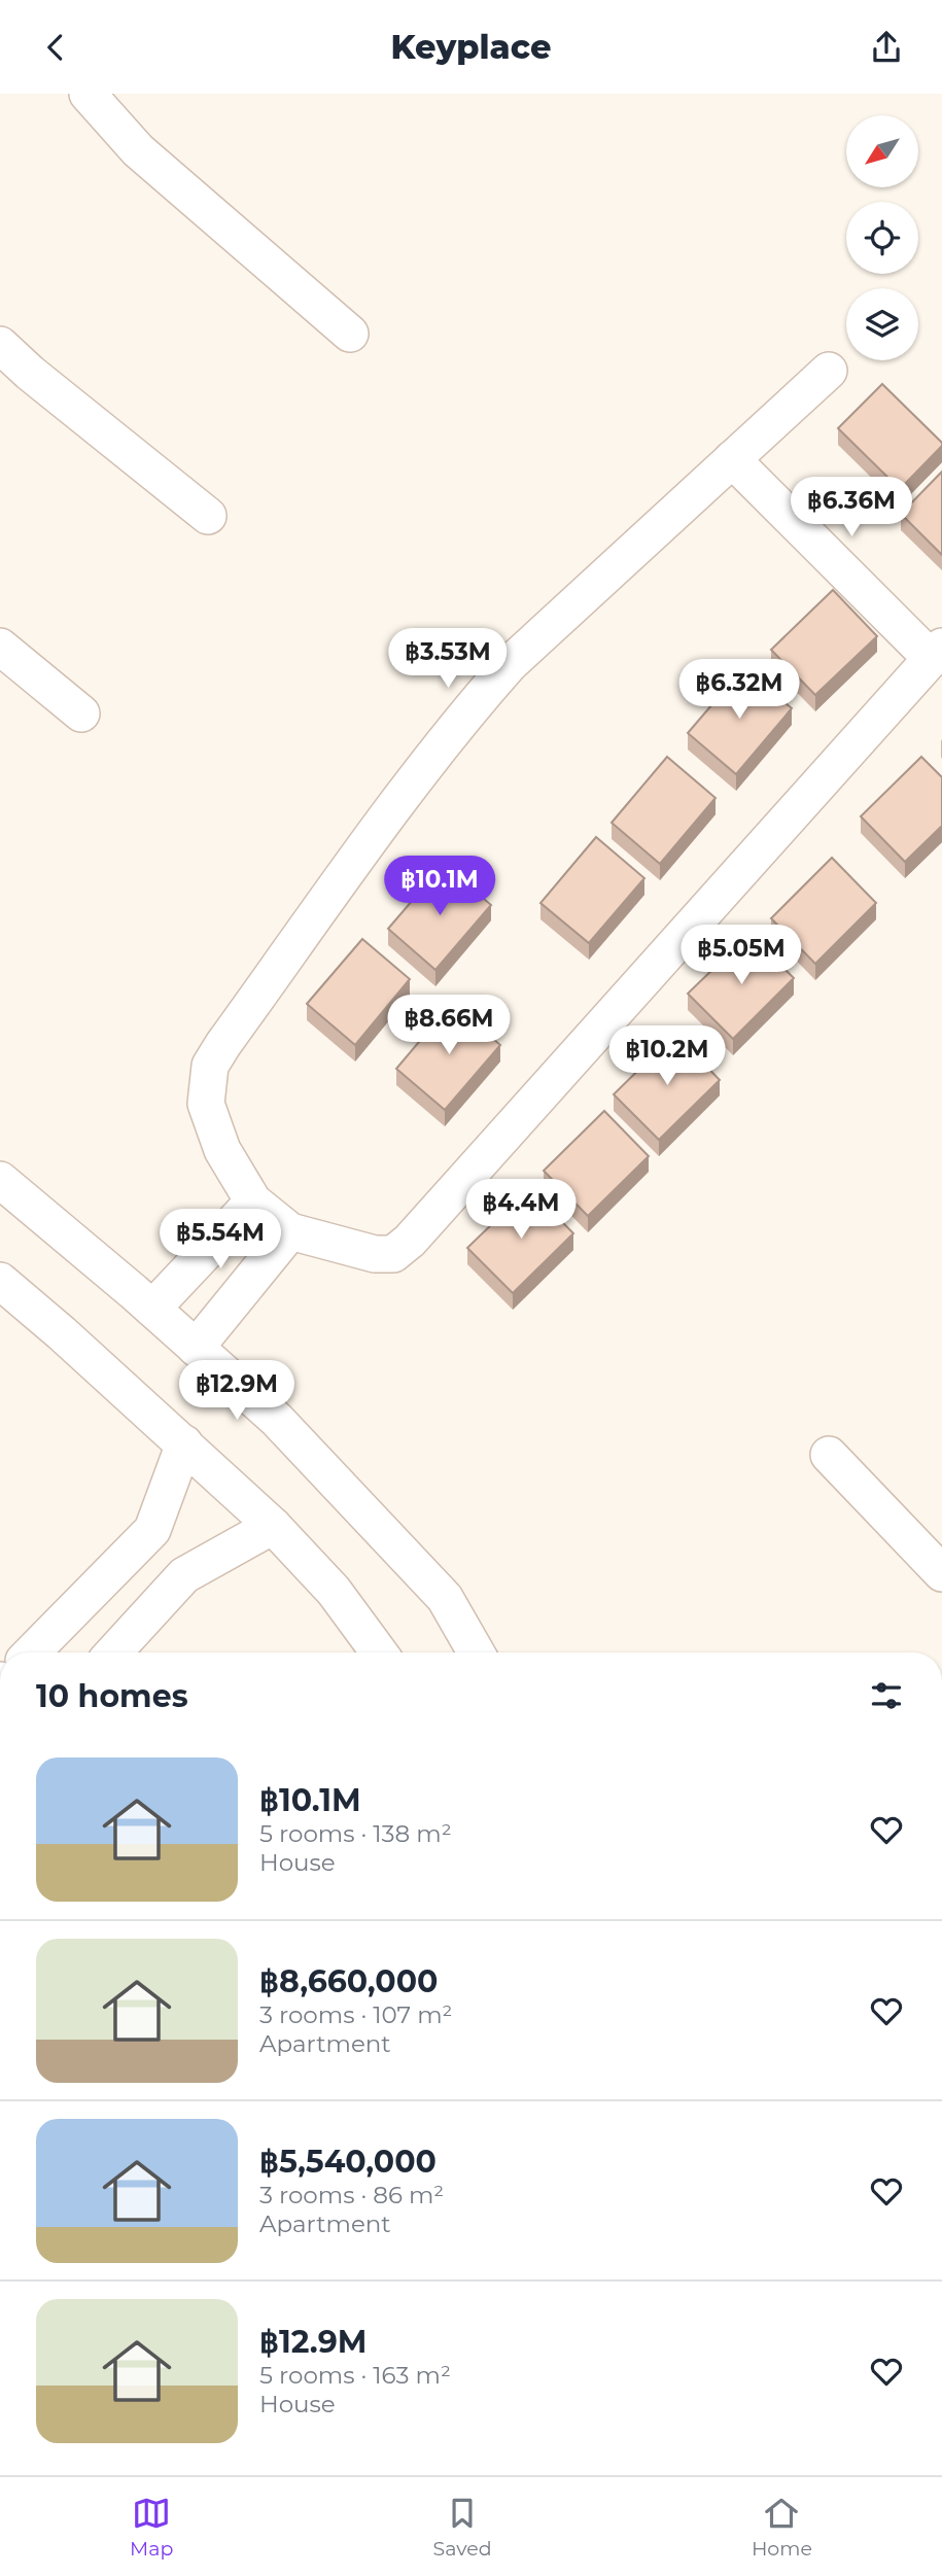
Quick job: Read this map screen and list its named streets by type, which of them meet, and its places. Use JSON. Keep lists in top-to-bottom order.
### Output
{
  "north": "bottom left",
  "page": {
    "header": "Keyplace",
    "price": [
      "฿6.36M",
      "฿3.53M",
      "฿6.32M",
      "฿10.1M",
      "฿5.05M",
      "฿8.66M",
      "฿10.2M",
      "฿4.4M",
      "฿5.54M",
      "฿12.9M"
    ],
    "heading": "10 homes",
    "list": [
      {
        "name": "฿10.1M",
        "note": "5 rooms · 138 m² · House"
      },
      {
        "name": "฿8,660,000",
        "note": "3 rooms · 107 m² · Apartment"
      },
      {
        "name": "฿5,540,000",
        "note": "3 rooms · 86 m² · Apartment"
      },
      {
        "name": "฿12.9M",
        "note": "5 rooms · 163 m² · House"
      }
    ],
    "tabs": ["Map", "Saved", "Home"]
  }
}
